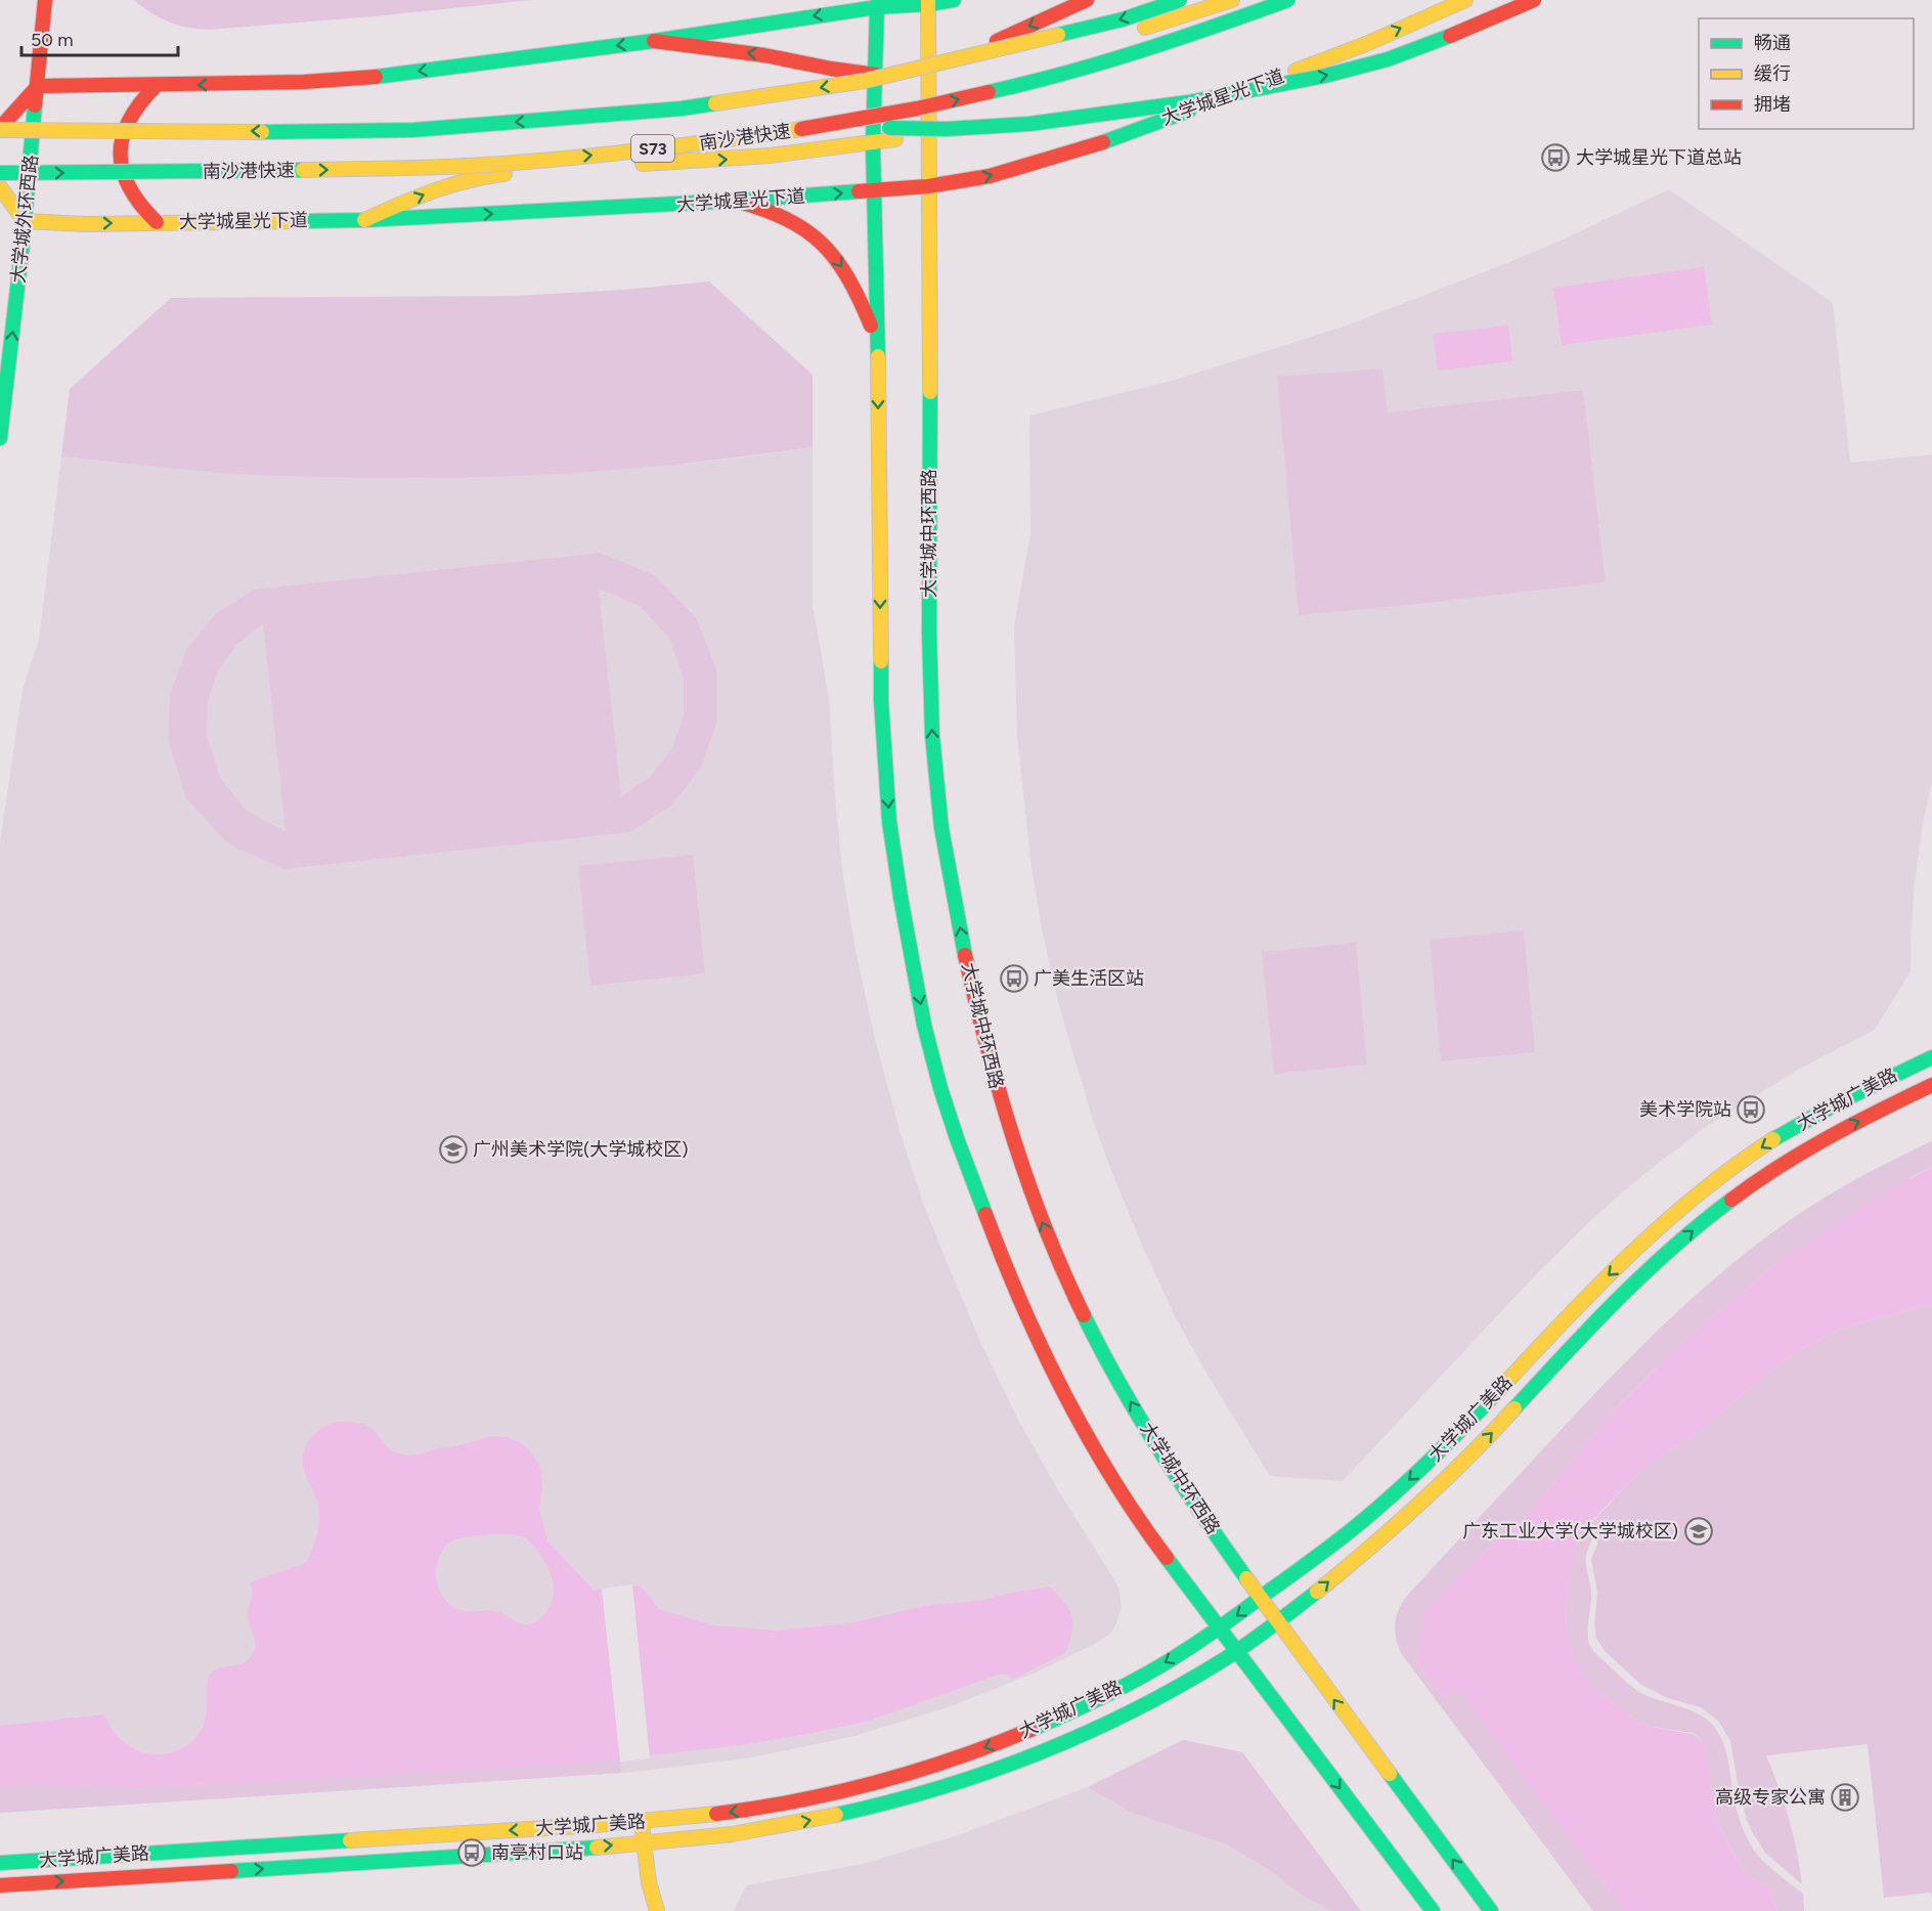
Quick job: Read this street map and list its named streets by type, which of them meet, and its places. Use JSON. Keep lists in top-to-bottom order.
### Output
{
  "streets": {
    "main road": [
      "大学城星光下道",
      "南沙港快速",
      "S73",
      "大学城外环西路",
      "大学城中环西路",
      "大学城广美路"
    ]
  },
  "crossings": [
    ["大学城星光下道", "大学城外环西路"],
    ["大学城星光下道", "大学城中环西路"],
    ["大学城中环西路", "大学城广美路"]
  ],
  "one_way": ["大学城外环西路"],
  "places": {
    "bus stop": [
      "大学城星光下道总站",
      "广美生活区站",
      "美术学院站",
      "南亭村口站"
    ],
    "school or university": ["广州美术学院(大学城校区)", "广东工业大学(大学城校区)"],
    "building": ["高级专家公寓"]
  },
  "legend": ["畅通", "缓行", "拥堵"],
  "scale_bar": "50 m"
}
